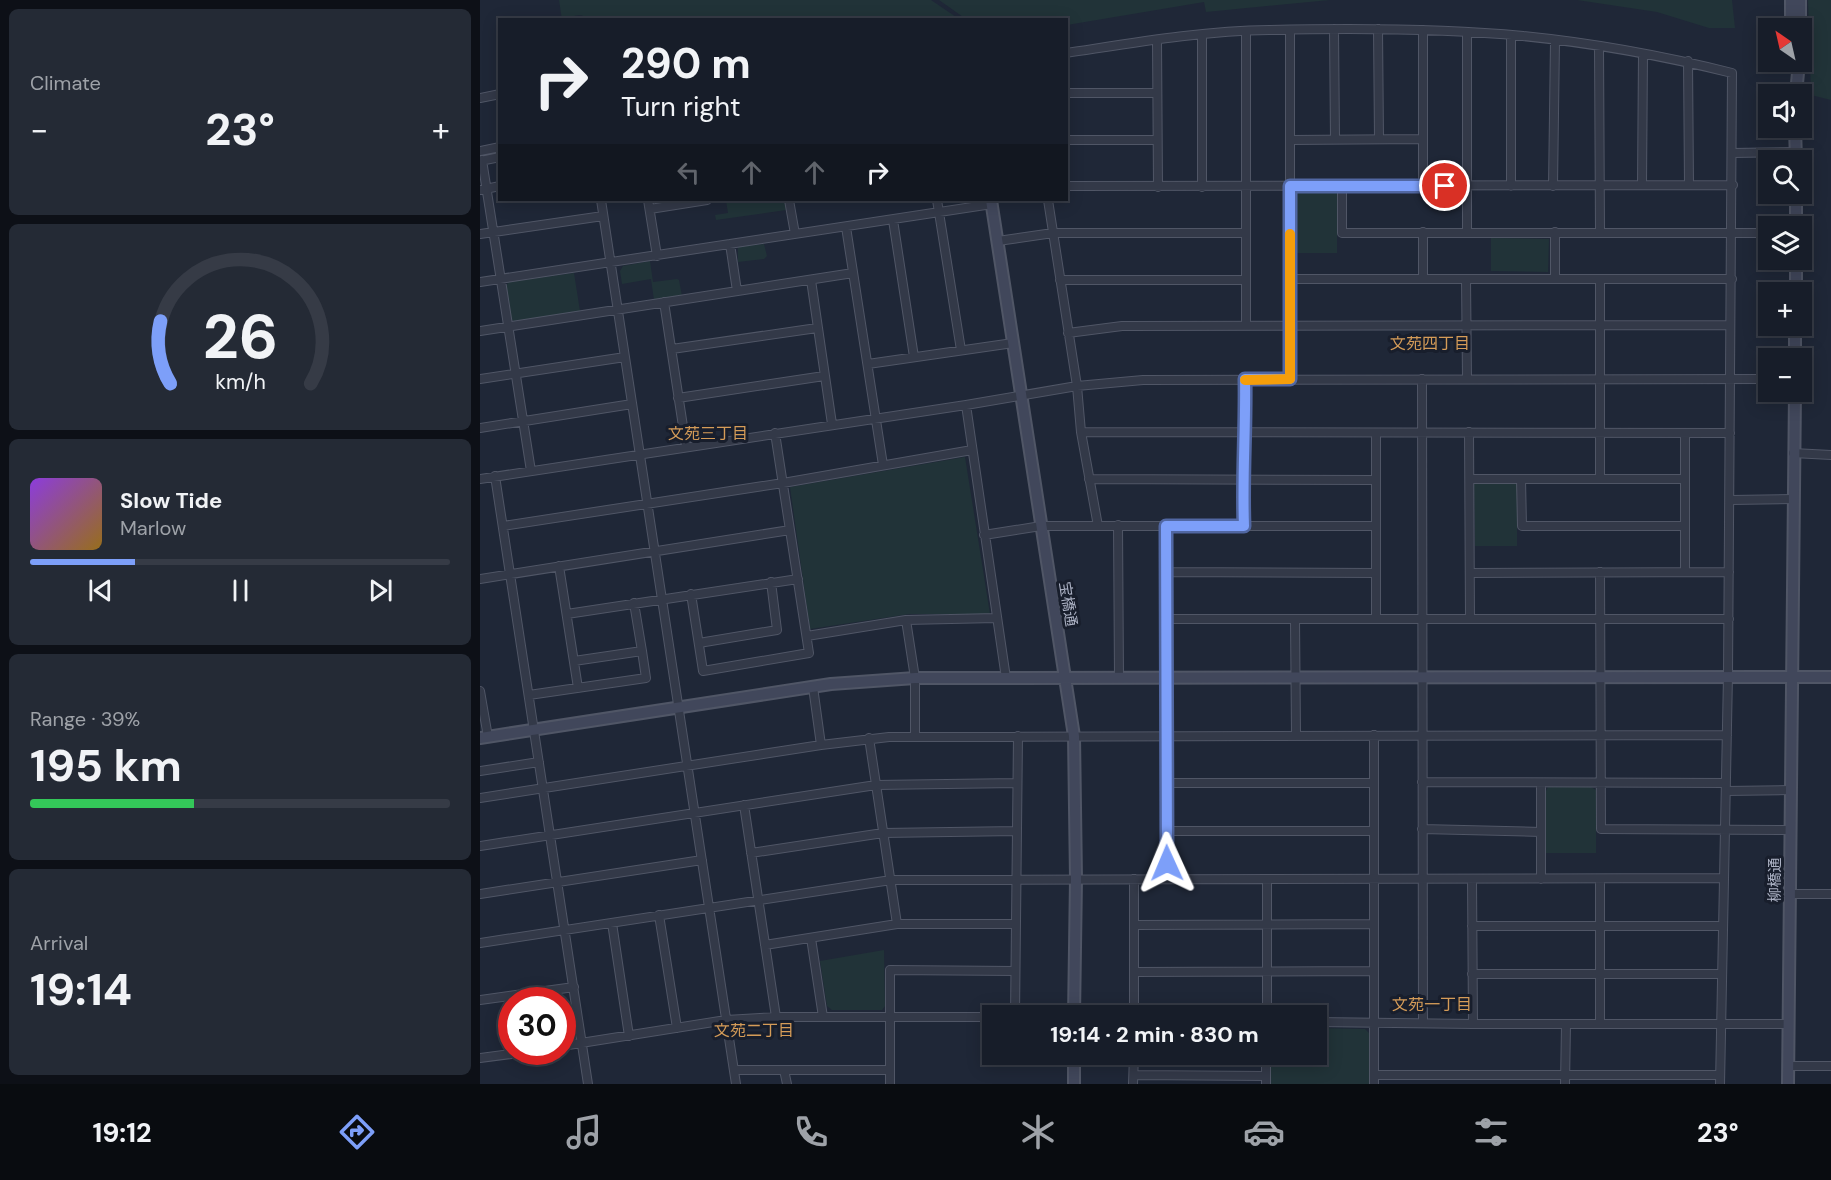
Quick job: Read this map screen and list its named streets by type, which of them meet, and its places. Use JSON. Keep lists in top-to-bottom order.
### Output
{
  "streets": {
    "street": ["宝橋通", "柳橋通"]
  },
  "districts": [
    "文苑四丁目",
    "文苑三丁目",
    "文苑一丁目",
    "文苑二丁目"
  ],
  "north": "top left",
  "page": {
    "tile": [
      "Climate",
      ["Range · 39%", "195 km"],
      ["Arrival", "19:14"]
    ],
    "map_buttons": ["+", "−"],
    "turn": ["290 m", "Turn right"],
    "heat": ["−", "23°", "+"],
    "song": ["Slow Tide", "Marlow"],
    "limit": "30",
    "trip": "19:14 · 2 min · 830 m",
    "tabs": ["19:12", "23°"],
    "gauge": ["26", "km/h"]
  }
}
